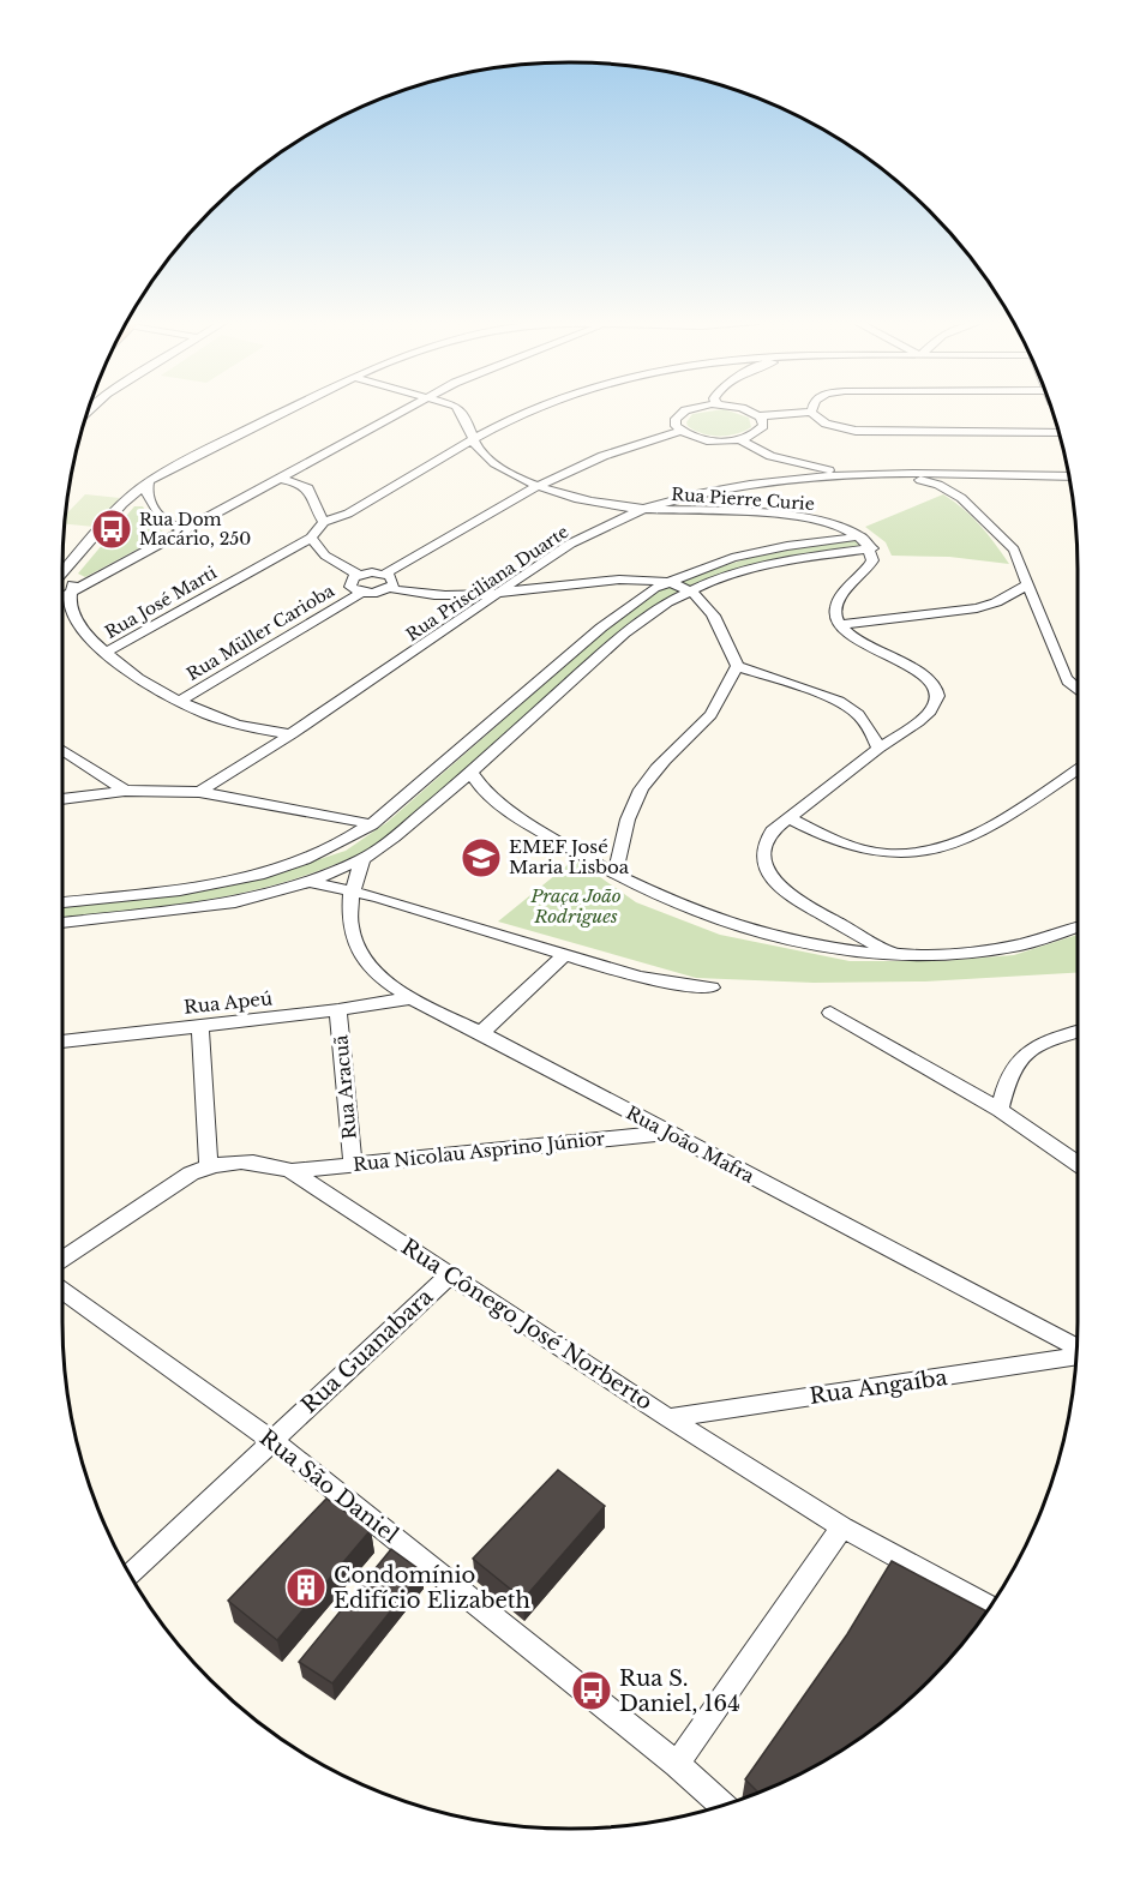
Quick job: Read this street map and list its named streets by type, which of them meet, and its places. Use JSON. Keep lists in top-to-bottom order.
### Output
{
  "streets": {
    "street": [
      "Rua Pierre Curie",
      "Rua Prisciliana Duarte",
      "Rua José Marti",
      "Rua Müller Carioba",
      "Rua Apeú",
      "Rua Aracuã",
      "Rua João Mafra",
      "Rua Nicolau Asprino Júnior",
      "Rua Cônego José Norberto",
      "Rua Guanabara",
      "Rua Angaíba",
      "Rua São Daniel"
    ]
  },
  "crossings": [
    ["Rua Pierre Curie", "Rua Prisciliana Duarte"],
    ["Rua Apeú", "Rua Aracuã"],
    ["Rua Apeú", "Rua João Mafra"],
    ["Rua Aracuã", "Rua Nicolau Asprino Júnior"],
    ["Rua João Mafra", "Rua Nicolau Asprino Júnior"],
    ["Rua Nicolau Asprino Júnior", "Rua Cônego José Norberto"],
    ["Rua Cônego José Norberto", "Rua Guanabara"],
    ["Rua Cônego José Norberto", "Rua Angaíba"],
    ["Rua Guanabara", "Rua São Daniel"]
  ],
  "parks": ["Praça João Rodrigues"],
  "places": {
    "bus stop": ["Rua Dom Macário, 250", "Rua S. Daniel, 164"],
    "school or university": ["EMEF José Maria Lisboa"],
    "building": ["Condomínio Edifício Elizabeth"]
  }
}
